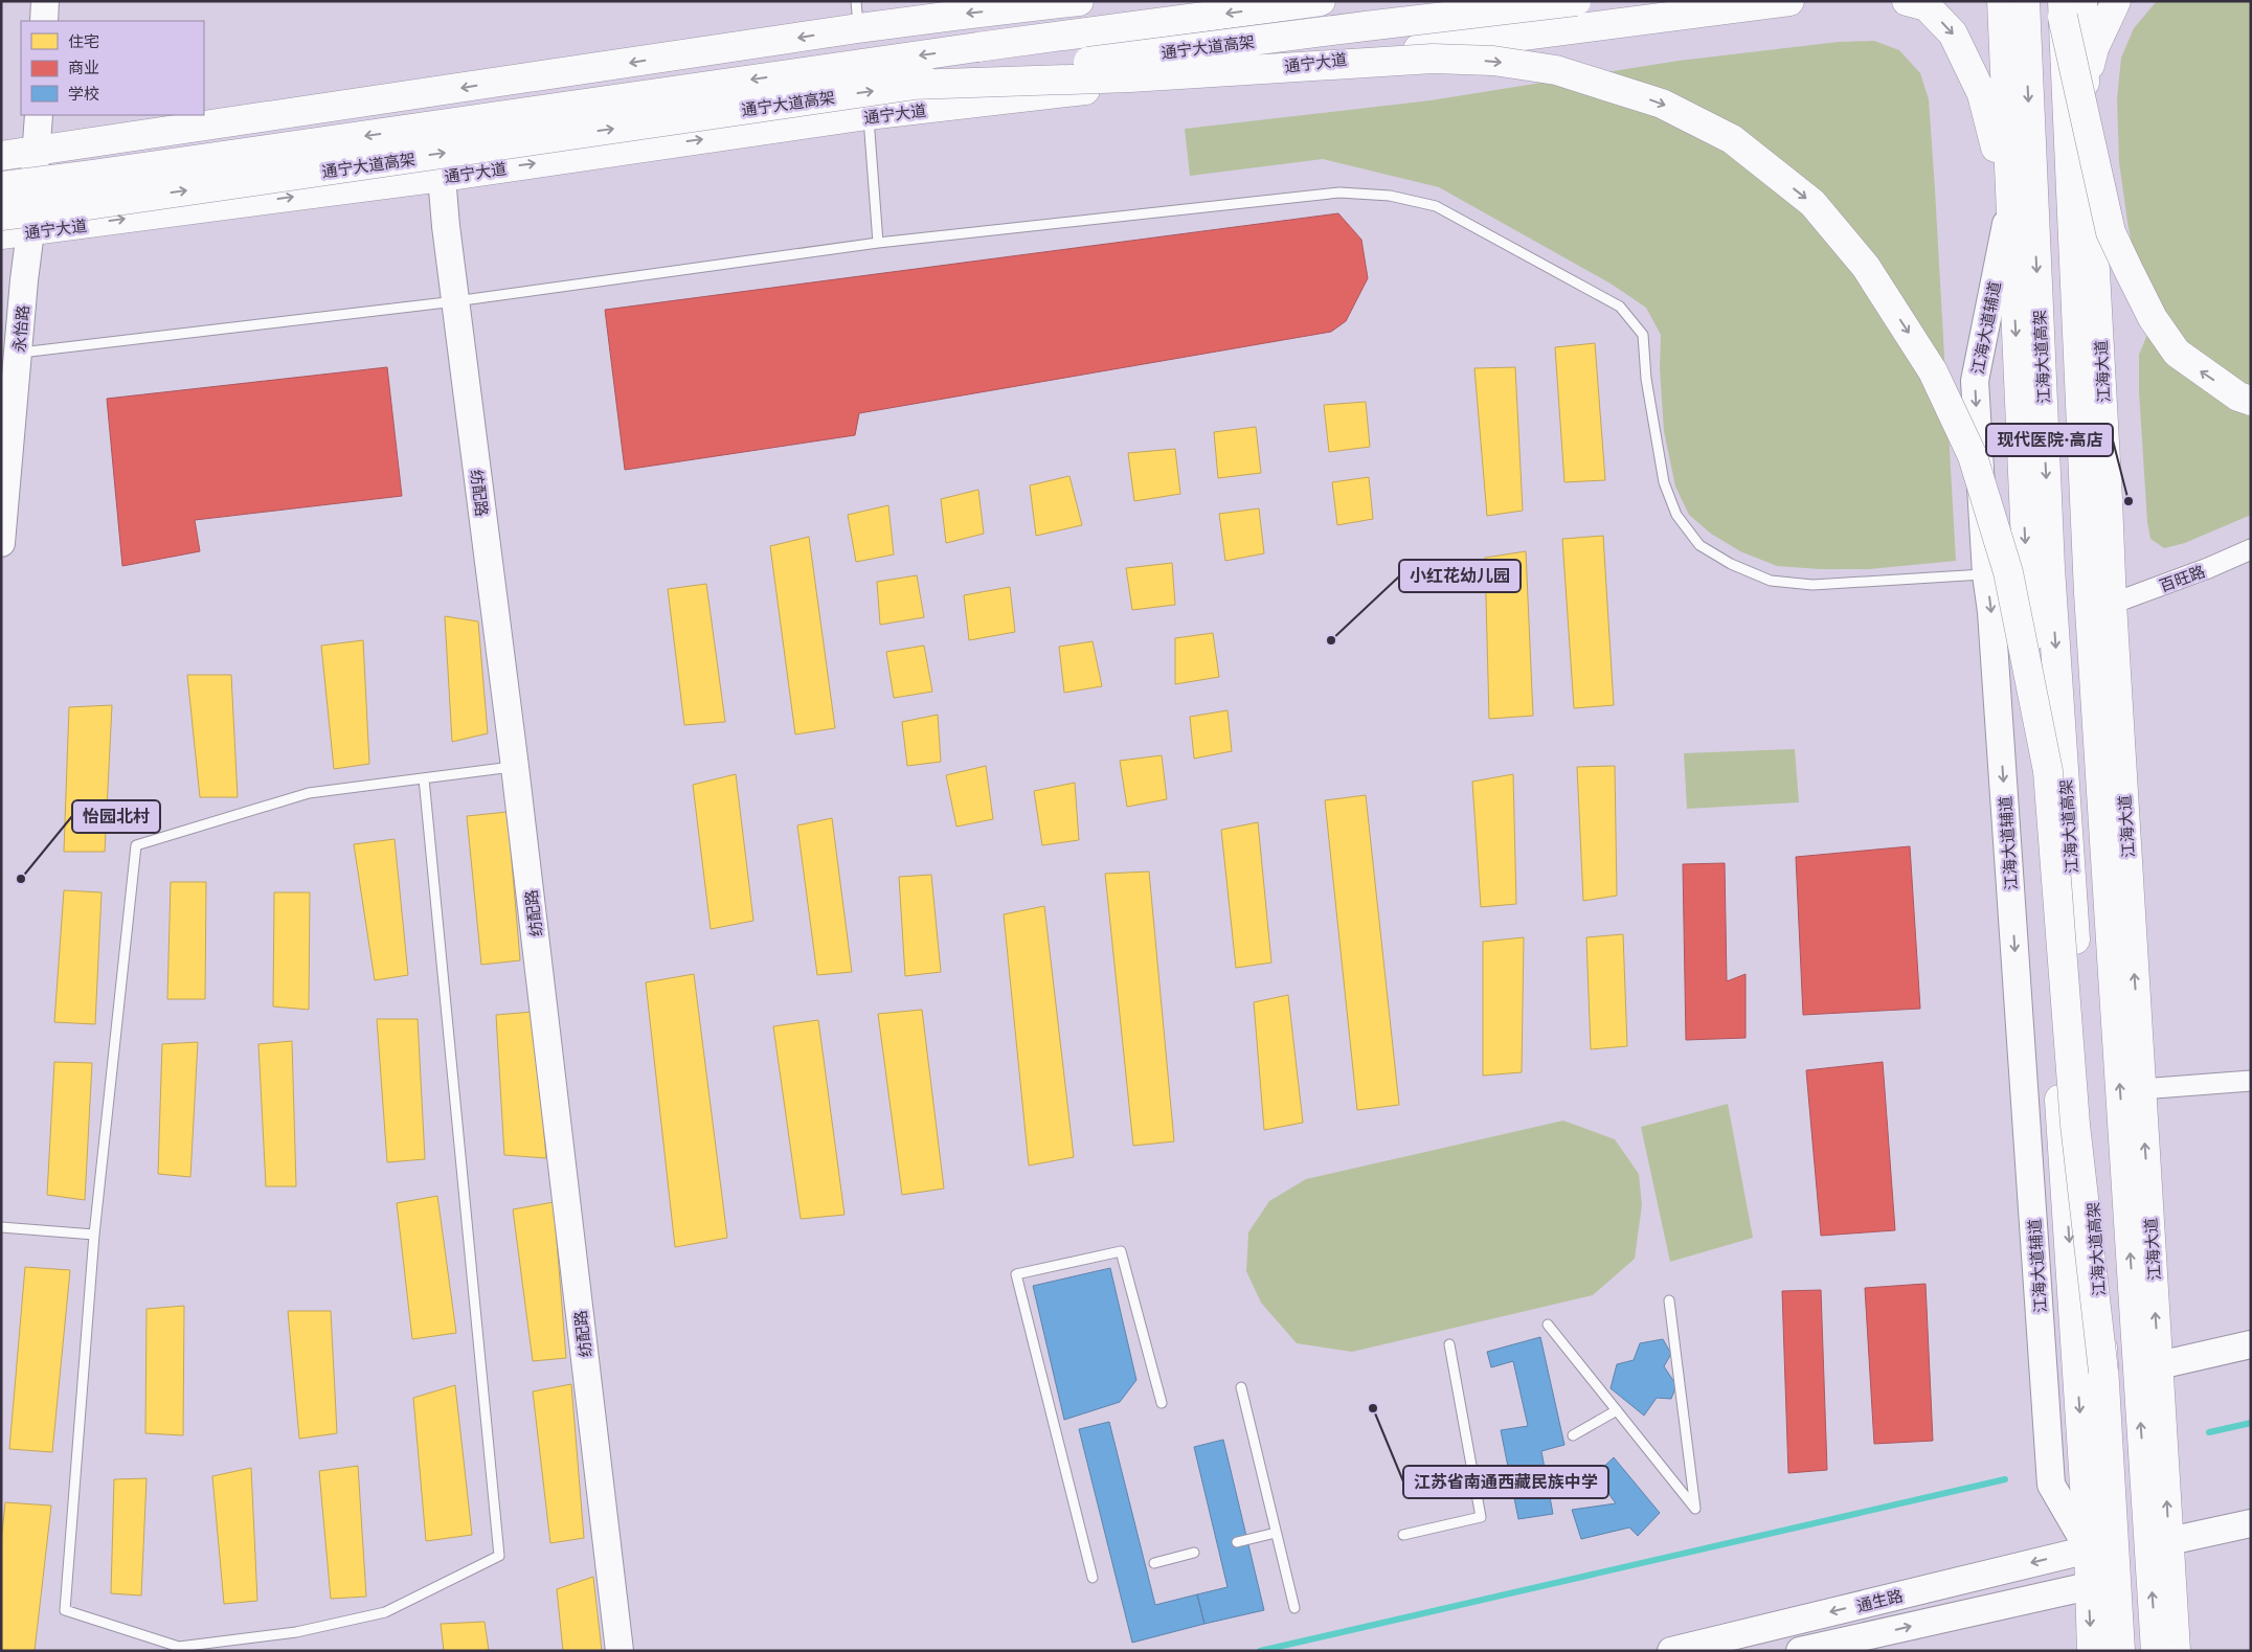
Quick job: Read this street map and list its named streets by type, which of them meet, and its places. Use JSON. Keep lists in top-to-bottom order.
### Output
{
  "streets": {
    "main road": [
      "通宁大道高架",
      "通宁大道",
      "江海大道高架",
      "江海大道"
    ],
    "street": [
      "江海大道辅道",
      "永怡路",
      "纺配路",
      "百旺路",
      "通生路"
    ]
  },
  "crossings": [
    ["通宁大道", "永怡路"],
    ["通宁大道", "纺配路"],
    ["江海大道辅道", "通生路"],
    ["江海大道", "百旺路"]
  ],
  "one_way": ["江海大道辅道"],
  "places": [
    "现代医院·高店",
    "小红花幼儿园",
    "怡园北村",
    "江苏省南通西藏民族中学"
  ],
  "legend": ["住宅", "商业", "学校"]
}
